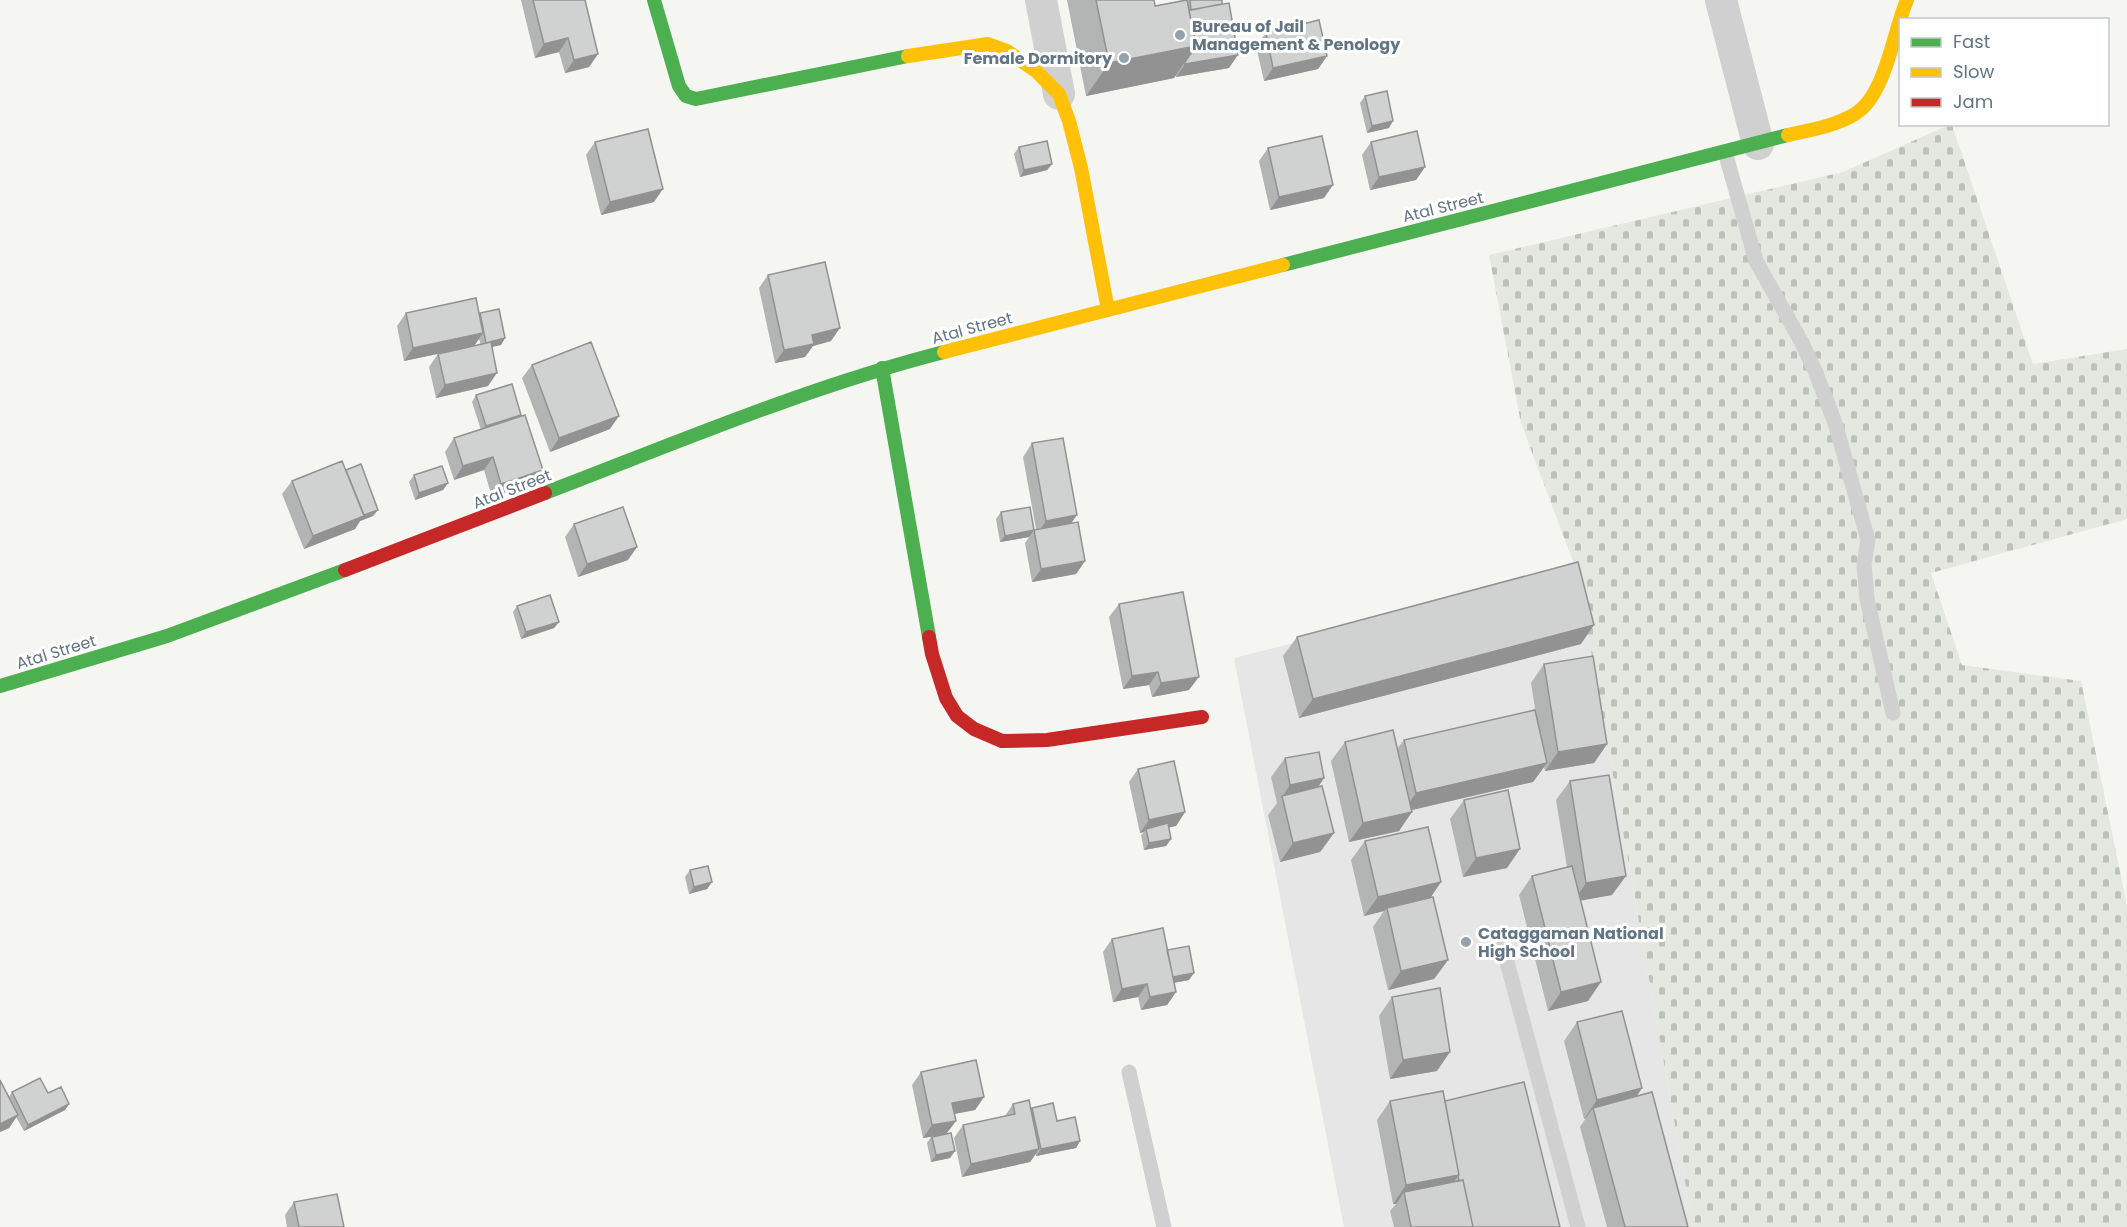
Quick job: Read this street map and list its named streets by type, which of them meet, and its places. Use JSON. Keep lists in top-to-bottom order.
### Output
{
  "streets": {
    "street": ["Atal Street"]
  },
  "places": ["Bureau of Jail Management & Penology", "Female Dormitory", "Cataggaman National High School"],
  "legend": ["Fast", "Slow", "Jam"]
}
